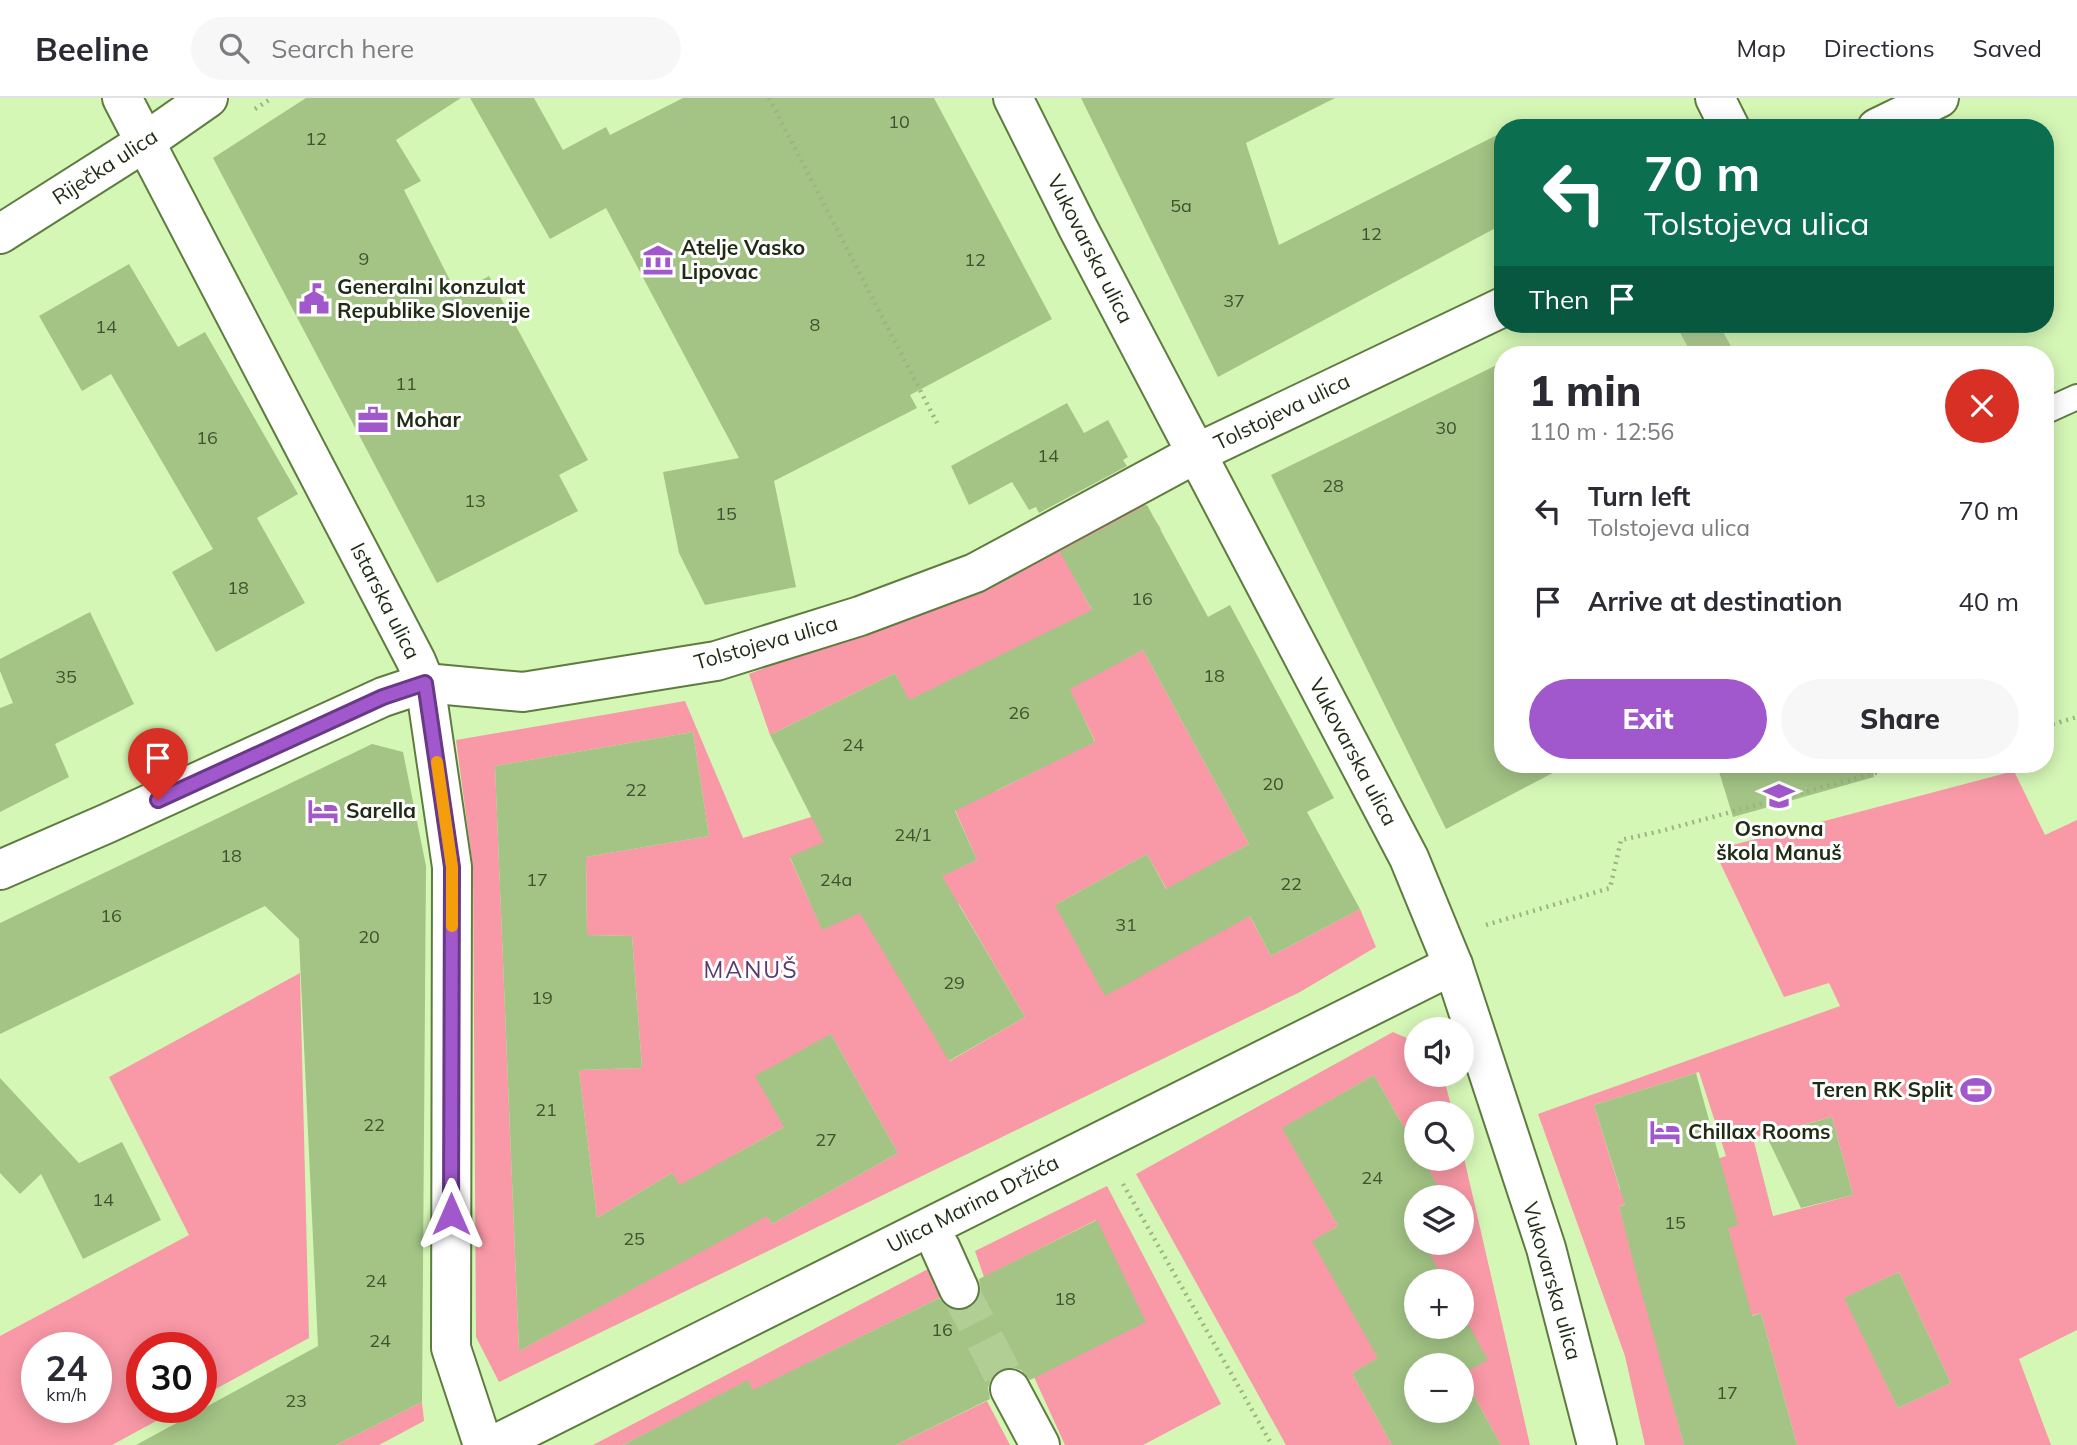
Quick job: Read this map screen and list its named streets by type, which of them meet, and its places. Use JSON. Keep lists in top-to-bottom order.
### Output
{
  "streets": {
    "street": [
      "Riječka ulica",
      "Vukovarska ulica",
      "Tolstojeva ulica",
      "Istarska ulica",
      "Ulica Marina Držića"
    ]
  },
  "crossings": [
    ["Riječka ulica", "Istarska ulica"],
    ["Vukovarska ulica", "Tolstojeva ulica"],
    ["Vukovarska ulica", "Ulica Marina Držića"],
    ["Tolstojeva ulica", "Istarska ulica"]
  ],
  "districts": ["MANUŠ"],
  "places": {
    "museum": ["Atelje Vasko Lipovac"],
    "public building": ["Generalni konzulat Republike Slovenije"],
    "office": ["Mohar"],
    "school or university": ["Osnovna škola Manuš"],
    "hotel": ["Sarella", "Chillax Rooms"],
    "sports": ["Teren RK Split"]
  },
  "house_numbers": [
    "10",
    "12",
    "5a",
    "12",
    "9",
    "12",
    "37",
    "8",
    "14",
    "11",
    "30",
    "16",
    "14",
    "28",
    "13",
    "15",
    "18",
    "16",
    "18",
    "35",
    "26",
    "24",
    "20",
    "22",
    "24/1",
    "18",
    "17",
    "24a",
    "22",
    "16",
    "31",
    "20",
    "29",
    "19",
    "21",
    "22",
    "27",
    "24",
    "14",
    "15",
    "25",
    "24",
    "18",
    "16",
    "24",
    "17",
    "23"
  ],
  "page": {
    "header": "Beeline",
    "search": "Search here",
    "nav": ["Map", "Directions", "Saved"],
    "turn": ["70 m", "Tolstojeva ulica"],
    "then": "Then",
    "heading": ["1 min", "110 m · 12:56"],
    "list": [
      {
        "name": "Turn left",
        "note": "Tolstojeva ulica",
        "value": "70 m"
      },
      {
        "name": "Arrive at destination",
        "value": "40 m"
      }
    ],
    "buttons": ["Exit", "Share"],
    "map_buttons": ["+", "−"],
    "speed": "24 km/h",
    "limit": "30"
  }
}
